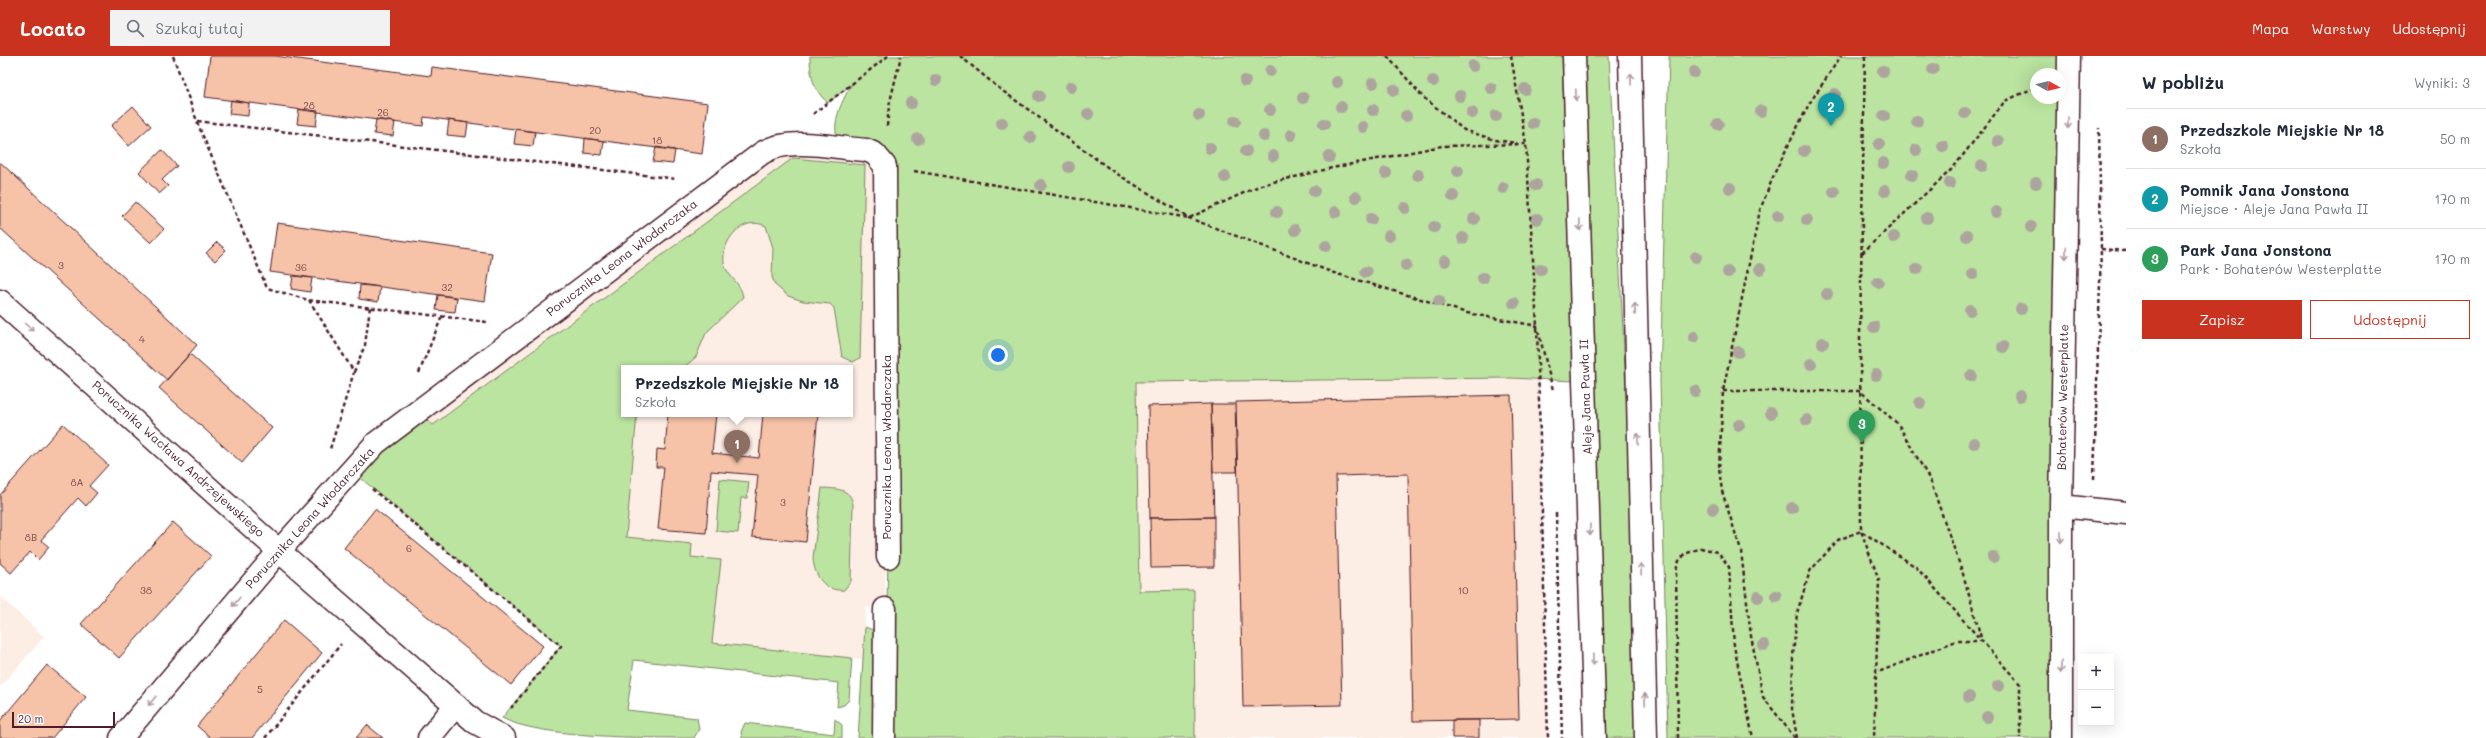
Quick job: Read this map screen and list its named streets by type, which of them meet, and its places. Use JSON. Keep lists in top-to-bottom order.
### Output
{
  "streets": {
    "street": [
      "Porucznika Leona Włodarczaka",
      "Aleje Jana Pawła II",
      "Bohaterów Westerplatte",
      "Porucznika Wacława Andrzejewskiego"
    ]
  },
  "crossings": [
    ["Porucznika Leona Włodarczaka", "Porucznika Wacława Andrzejewskiego"]
  ],
  "one_way": ["Bohaterów Westerplatte", "Porucznika Wacława Andrzejewskiego"],
  "house_numbers": [
    "28",
    "26",
    "20",
    "18",
    "3",
    "36",
    "32",
    "4",
    "8A",
    "3",
    "8B",
    "6",
    "38",
    "10",
    "5"
  ],
  "scale_bar": "20 m",
  "north": "right",
  "page": {
    "header": "Locato",
    "search": "Szukaj tutaj",
    "nav": ["Mapa", "Warstwy", "Udostępnij"],
    "heading": ["W pobliżu", "Wyniki: 3"],
    "pins": ["2", "3", "1"],
    "list": [
      {
        "mark": "1",
        "name": "Przedszkole Miejskie Nr 18",
        "note": "Szkoła",
        "value": "50 m"
      },
      {
        "mark": "2",
        "name": "Pomnik Jana Jonstona",
        "note": "Miejsce · Aleje Jana Pawła II",
        "value": "170 m"
      },
      {
        "mark": "3",
        "name": "Park Jana Jonstona",
        "note": "Park · Bohaterów Westerplatte",
        "value": "170 m"
      }
    ],
    "buttons": ["Zapisz", "Udostępnij"],
    "popup": ["Przedszkole Miejskie Nr 18", "Szkoła"],
    "map_buttons": ["+", "−"],
    "scale": "20 m"
  }
}
